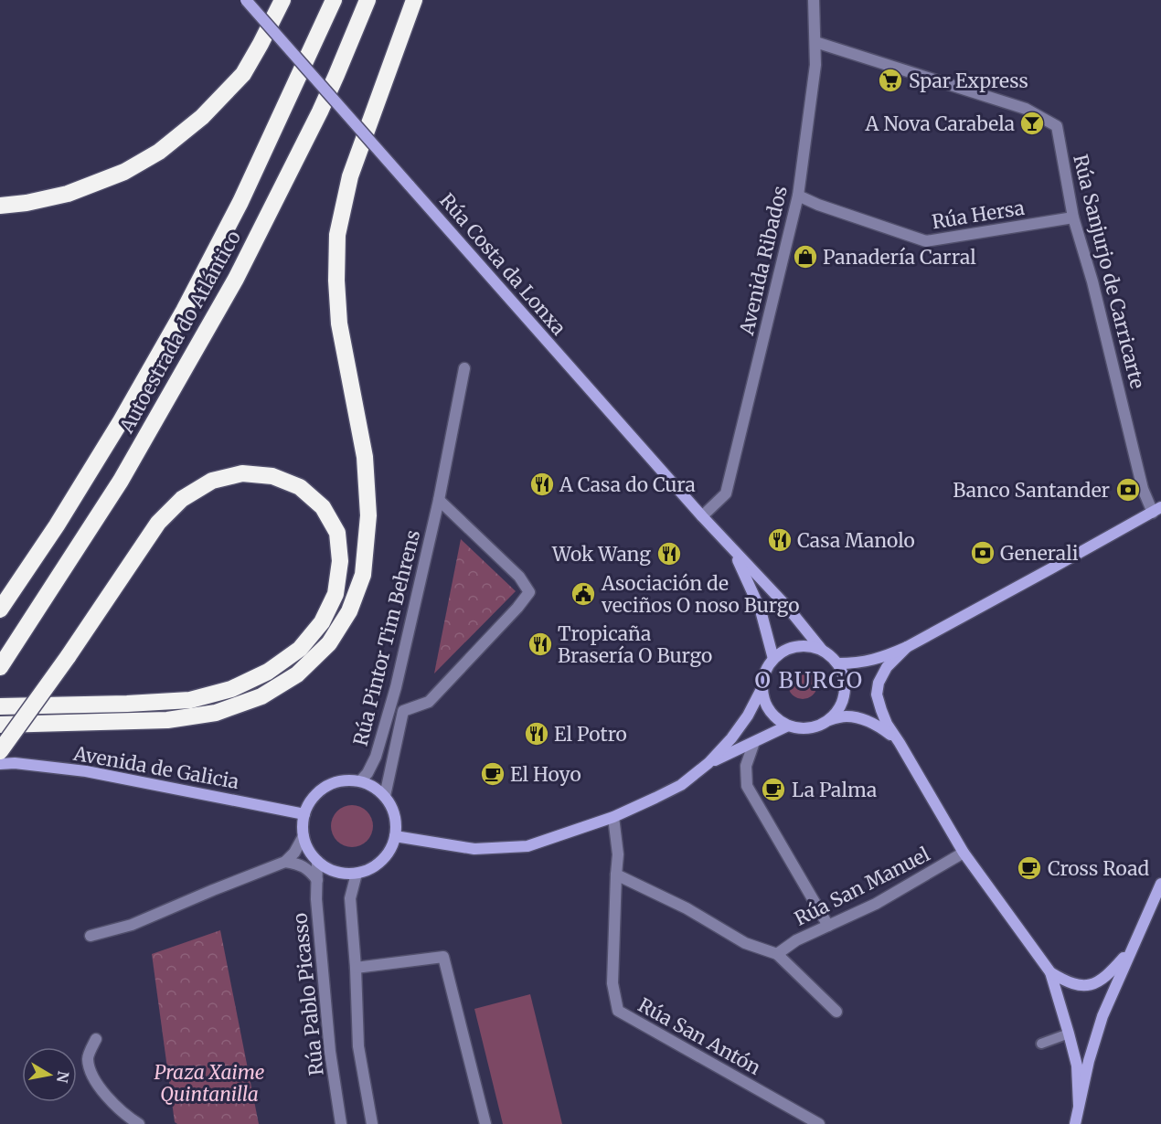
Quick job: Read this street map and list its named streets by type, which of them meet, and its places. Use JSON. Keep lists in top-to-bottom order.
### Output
{
  "streets": {
    "highway": ["Autoestrada do Atlántico"],
    "main road": ["Rúa Costa da Lonxa", "Avenida de Galicia"],
    "street": [
      "Rúa Hersa",
      "Avenida Ribados",
      "Rúa Sanjurjo de Carricarte",
      "Rúa Pintor Tim Behrens",
      "Rúa San Manuel",
      "Rúa Pablo Picasso",
      "Rúa San Antón"
    ]
  },
  "crossings": [
    ["Rúa Hersa", "Avenida Ribados"],
    ["Rúa Hersa", "Rúa Sanjurjo de Carricarte"],
    ["Avenida Ribados", "Rúa Costa da Lonxa"],
    ["Avenida Ribados", "Rúa Sanjurjo de Carricarte"],
    ["Rúa Pintor Tim Behrens", "Avenida de Galicia"],
    ["Rúa Pintor Tim Behrens", "Rúa Pablo Picasso"],
    ["Avenida de Galicia", "Rúa Pablo Picasso"]
  ],
  "districts": ["O BURGO"],
  "parks": ["Praza Xaime Quintanilla"],
  "places": {
    "supermarket": ["Spar Express"],
    "bar": ["A Nova Carabela"],
    "shop": ["Panadería Carral"],
    "restaurant": [
      "A Casa do Cura",
      "Casa Manolo",
      "Wok Wang",
      "Tropicaña Brasería O Burgo",
      "El Potro"
    ],
    "bank": ["Banco Santander", "Generali"],
    "public building": ["Asociación de veciños O noso Burgo"],
    "cafe": ["El Hoyo", "La Palma", "Cross Road"]
  },
  "north": "right"
}
